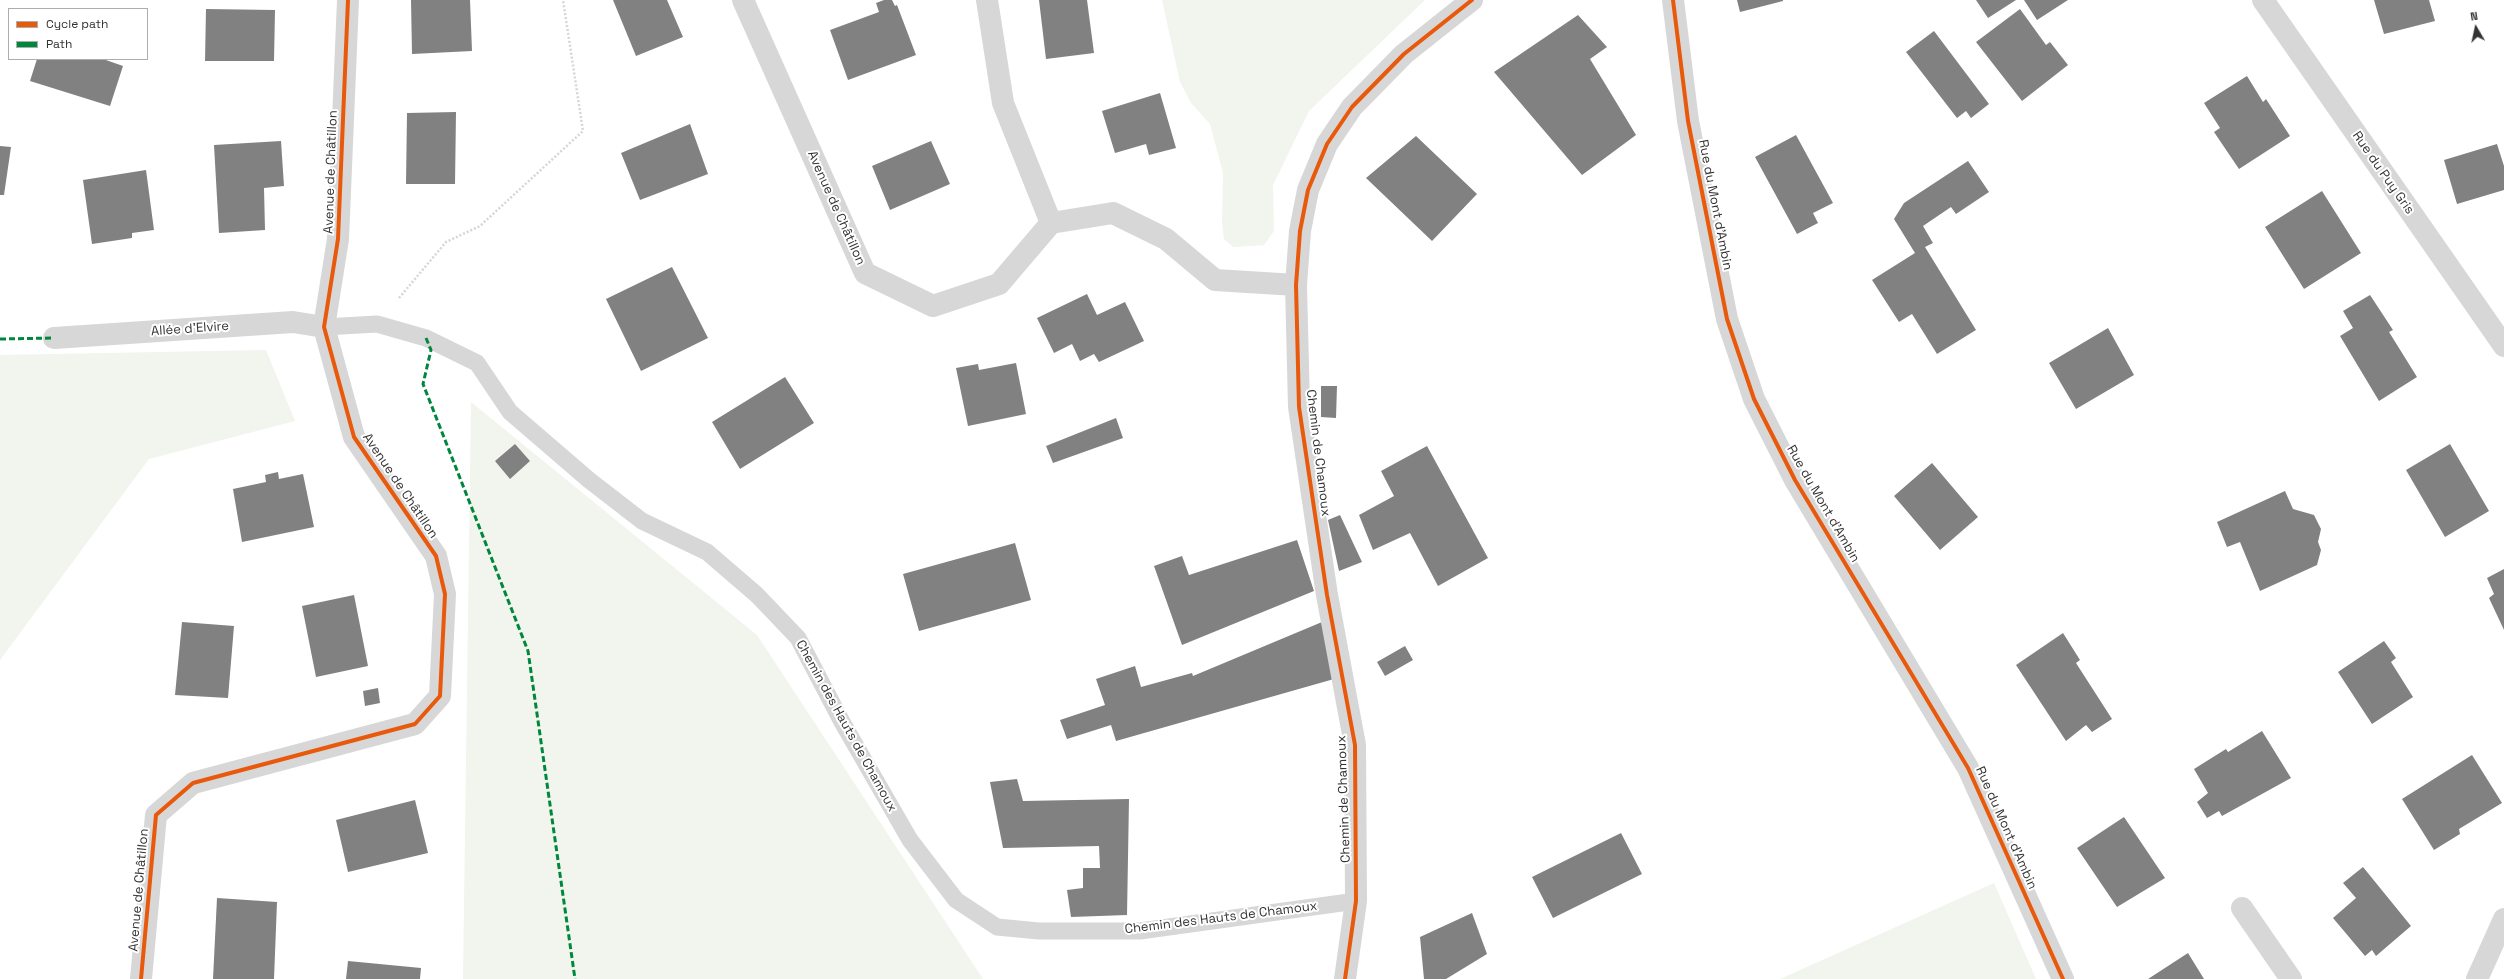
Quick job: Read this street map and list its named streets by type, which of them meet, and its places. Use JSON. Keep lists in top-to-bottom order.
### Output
{
  "streets": {
    "street": [
      "Avenue de Châtillon",
      "Rue du Puy Gris",
      "Rue du Mont d'Ambin",
      "Allée d'Elvire",
      "Chemin de Chamoux"
    ],
    "lane": ["Chemin des Hauts de Chamoux"]
  },
  "crossings": [
    ["Avenue de Châtillon", "Allée d'Elvire"],
    ["Avenue de Châtillon", "Chemin des Hauts de Chamoux"],
    ["Allée d'Elvire", "Chemin des Hauts de Chamoux"],
    ["Chemin de Chamoux", "Chemin des Hauts de Chamoux"]
  ],
  "legend": ["Cycle path", "Path"],
  "north": "top"
}
